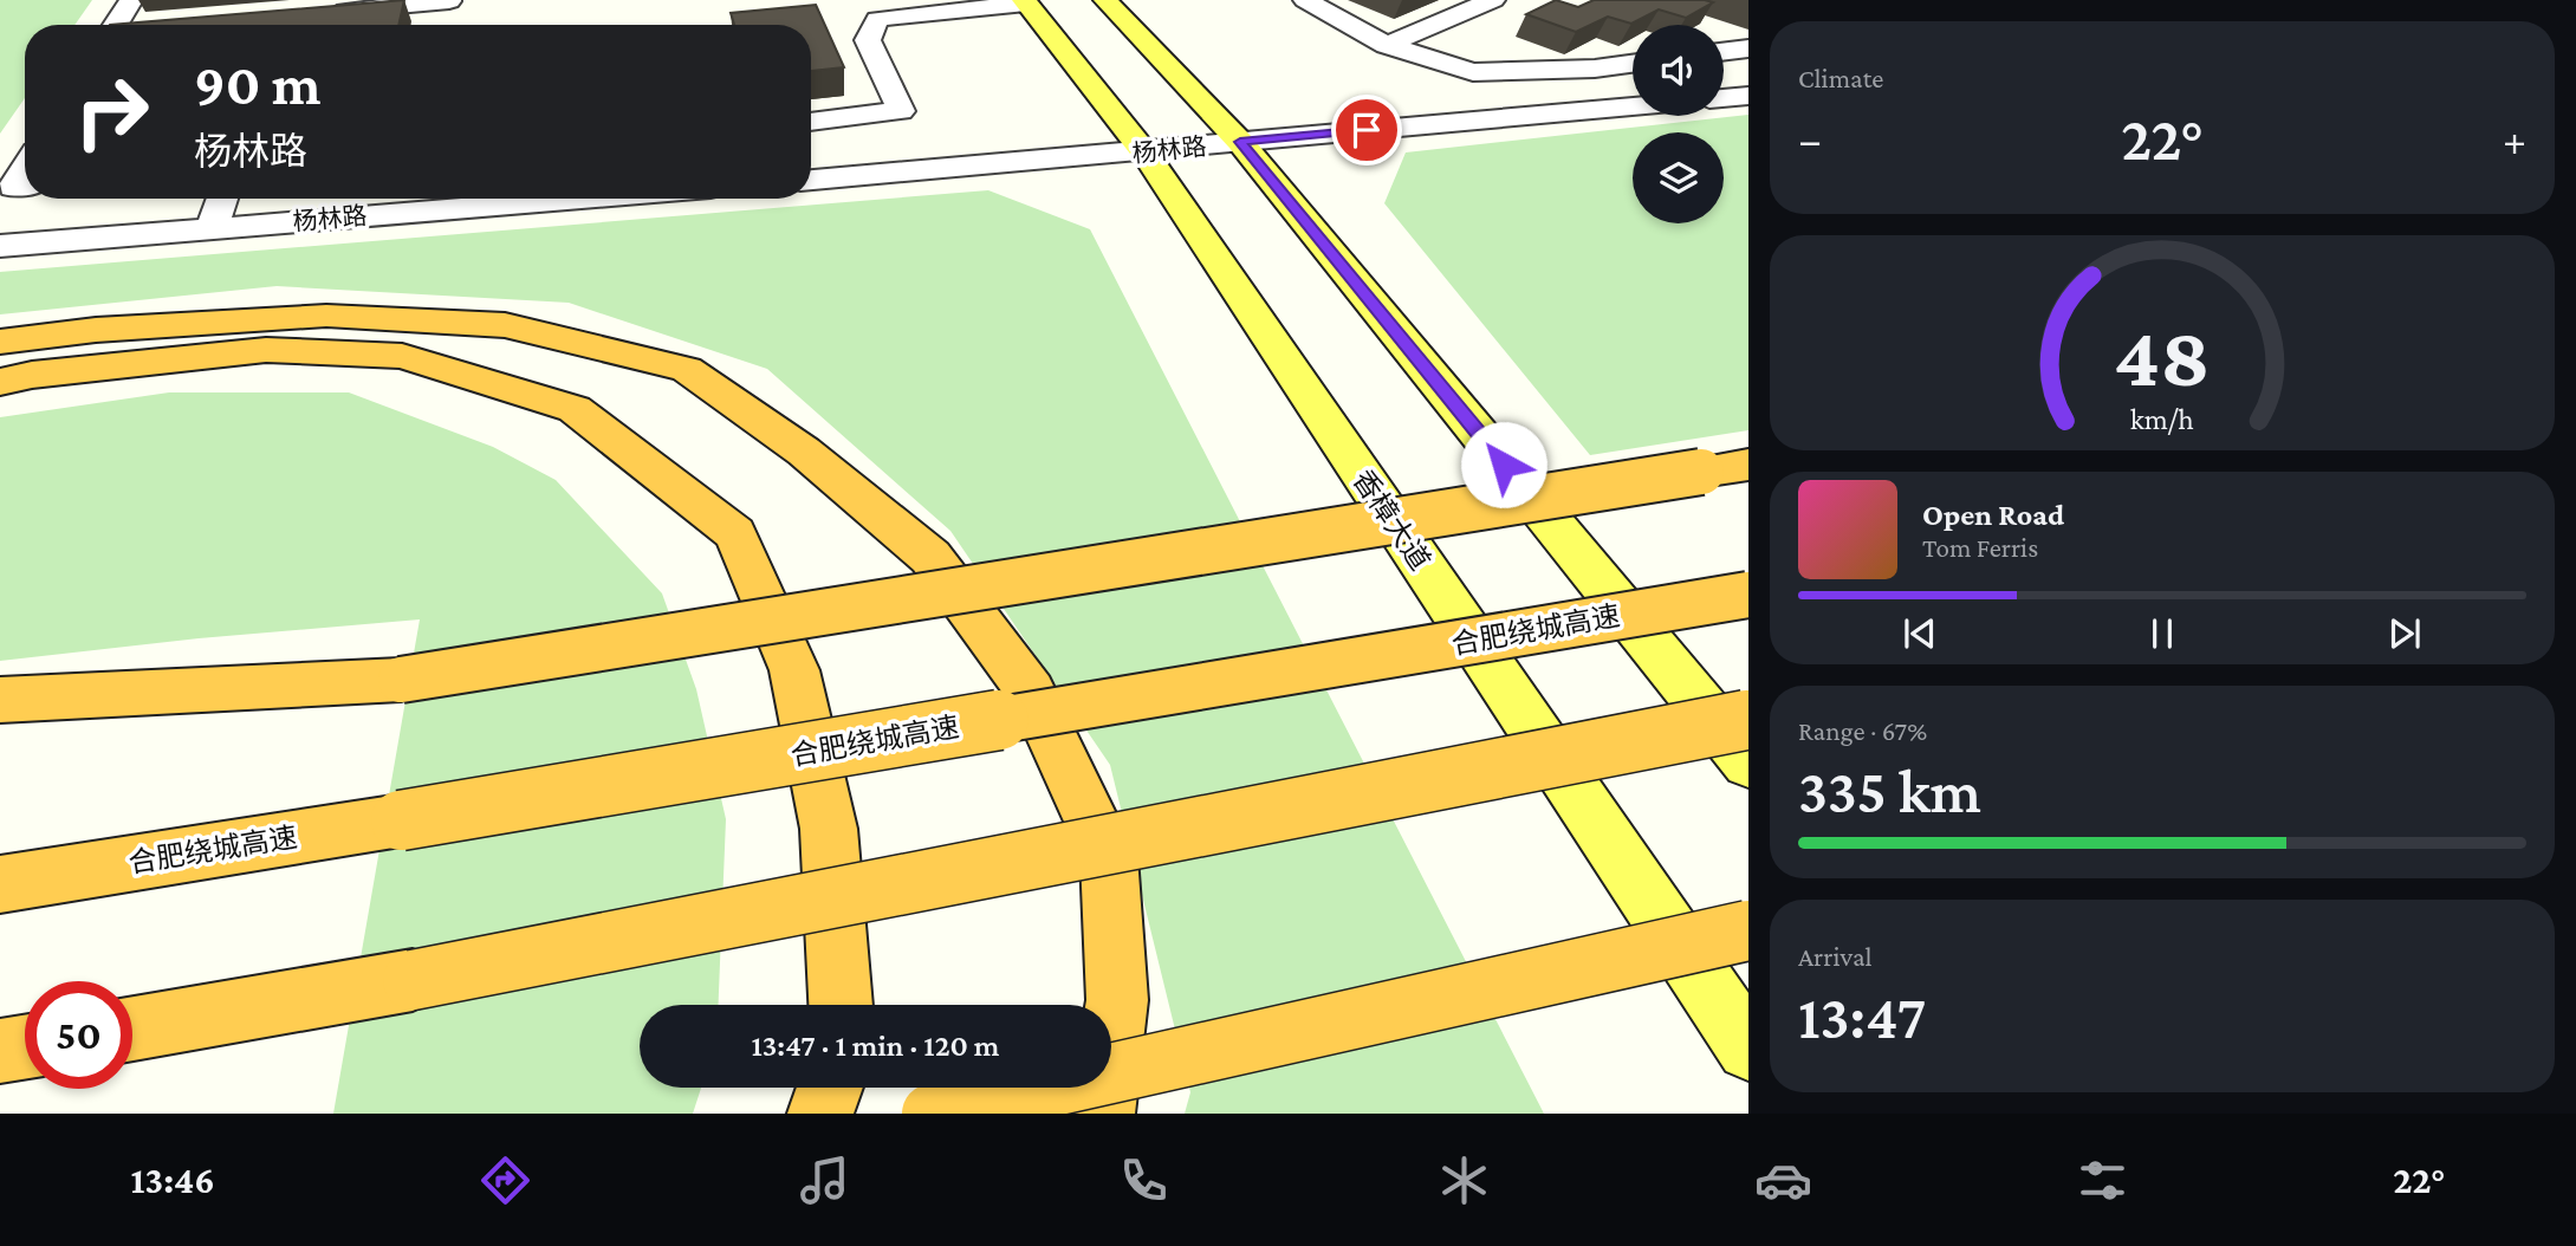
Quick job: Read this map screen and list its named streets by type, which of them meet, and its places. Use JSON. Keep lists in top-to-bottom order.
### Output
{
  "streets": {
    "highway": ["合肥绕城高速"],
    "main road": ["香樟大道"],
    "street": ["杨林路"]
  },
  "crossings": [
    ["杨林路", "香樟大道"]
  ],
  "page": {
    "tile": [
      "Climate",
      ["Range · 67%", "335 km"],
      ["Arrival", "13:47"]
    ],
    "turn": ["90 m", "杨林路"],
    "heat": ["−", "22°", "+"],
    "song": ["Open Road", "Tom Ferris"],
    "limit": "50",
    "trip": "13:47 · 1 min · 120 m",
    "tabs": ["13:46", "22°"],
    "gauge": ["48", "km/h"]
  }
}
